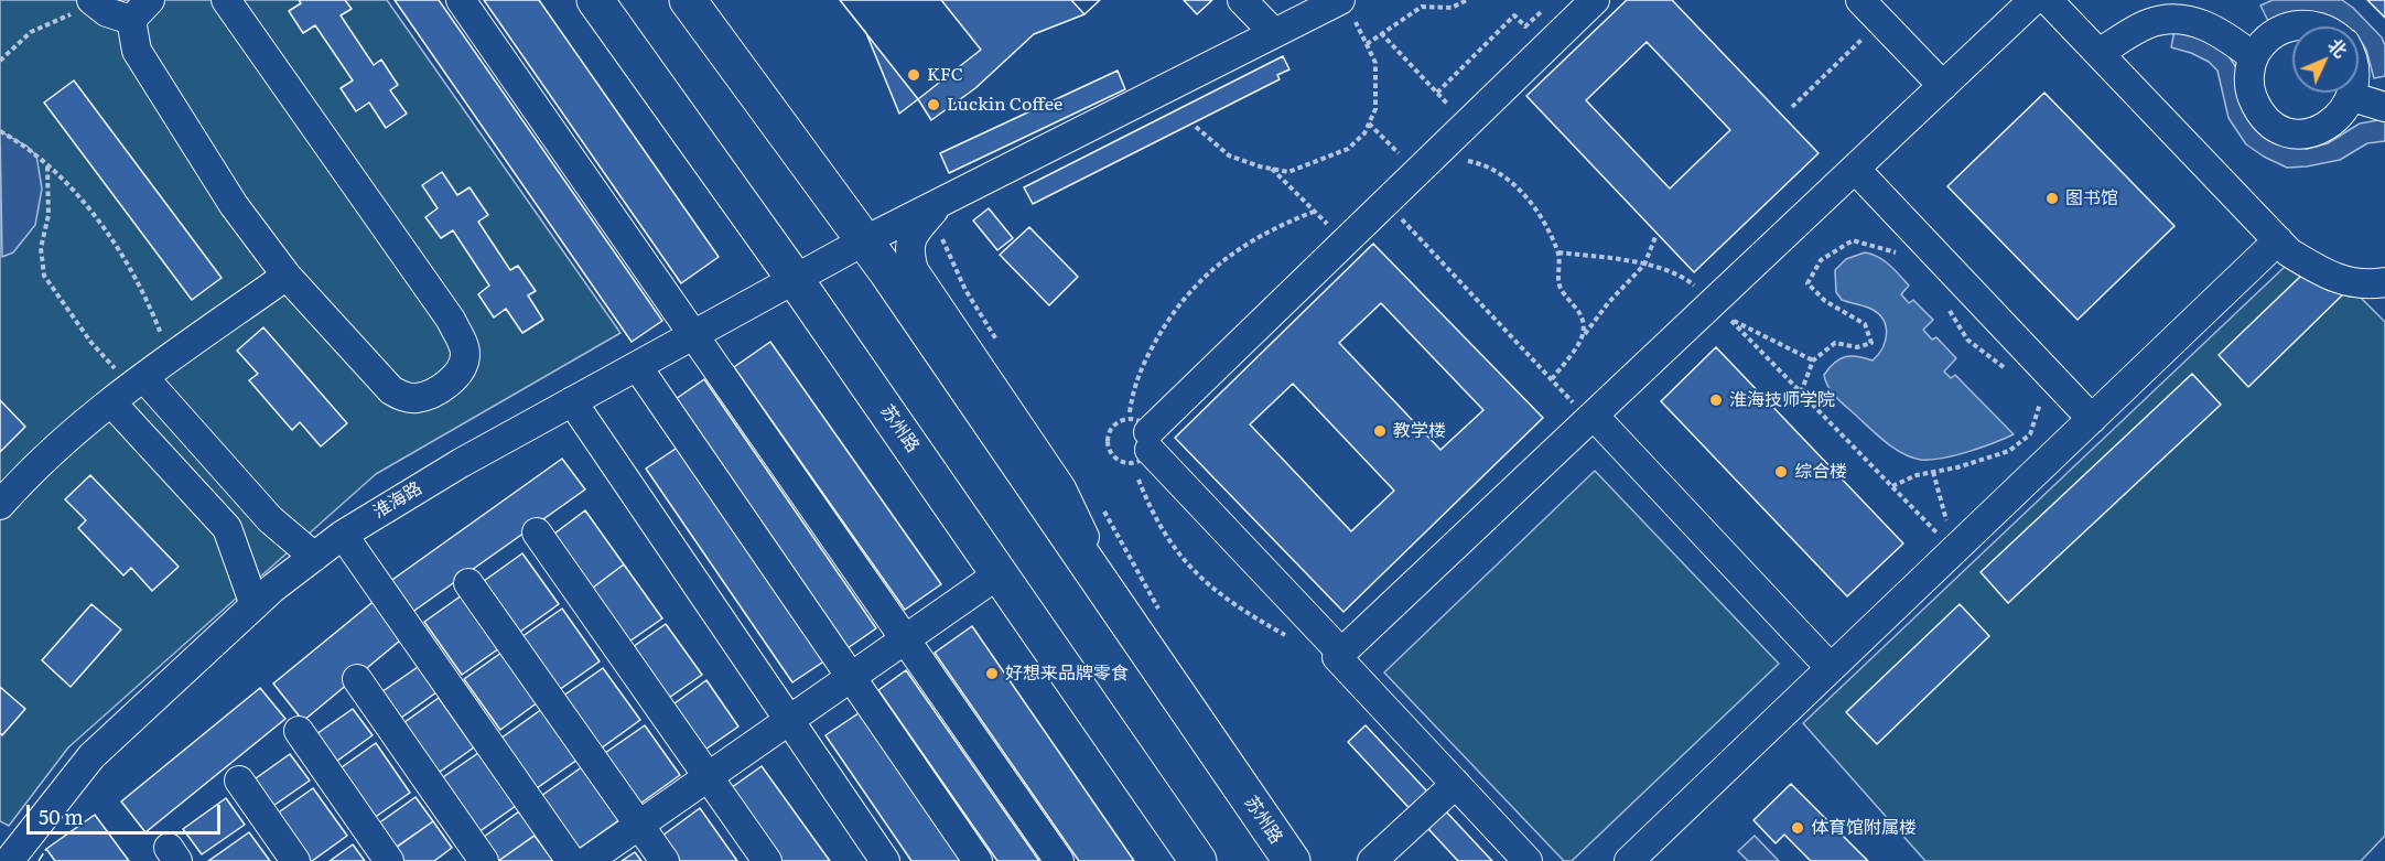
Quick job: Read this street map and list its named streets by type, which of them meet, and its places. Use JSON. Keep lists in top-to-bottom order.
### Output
{
  "streets": {
    "main road": ["苏州路"],
    "street": ["淮海路"]
  },
  "crossings": [
    ["苏州路", "淮海路"]
  ],
  "places": [
    "KFC",
    "Luckin Coffee",
    "图书馆",
    "淮海技师学院",
    "教学楼",
    "综合楼",
    "好想来品牌零食",
    "体育馆附属楼"
  ],
  "scale_bar": "50 m",
  "north": "top right"
}
